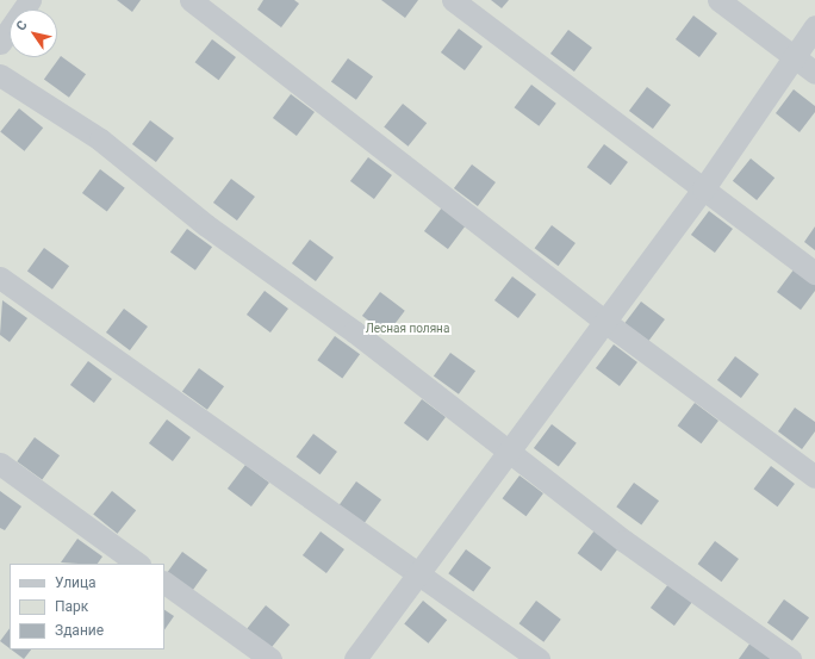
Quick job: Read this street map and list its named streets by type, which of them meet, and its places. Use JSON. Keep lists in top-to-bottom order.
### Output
{
  "parks": ["Лесная поляна"],
  "legend": ["Улица", "Парк", "Здание"],
  "north": "top left"
}
